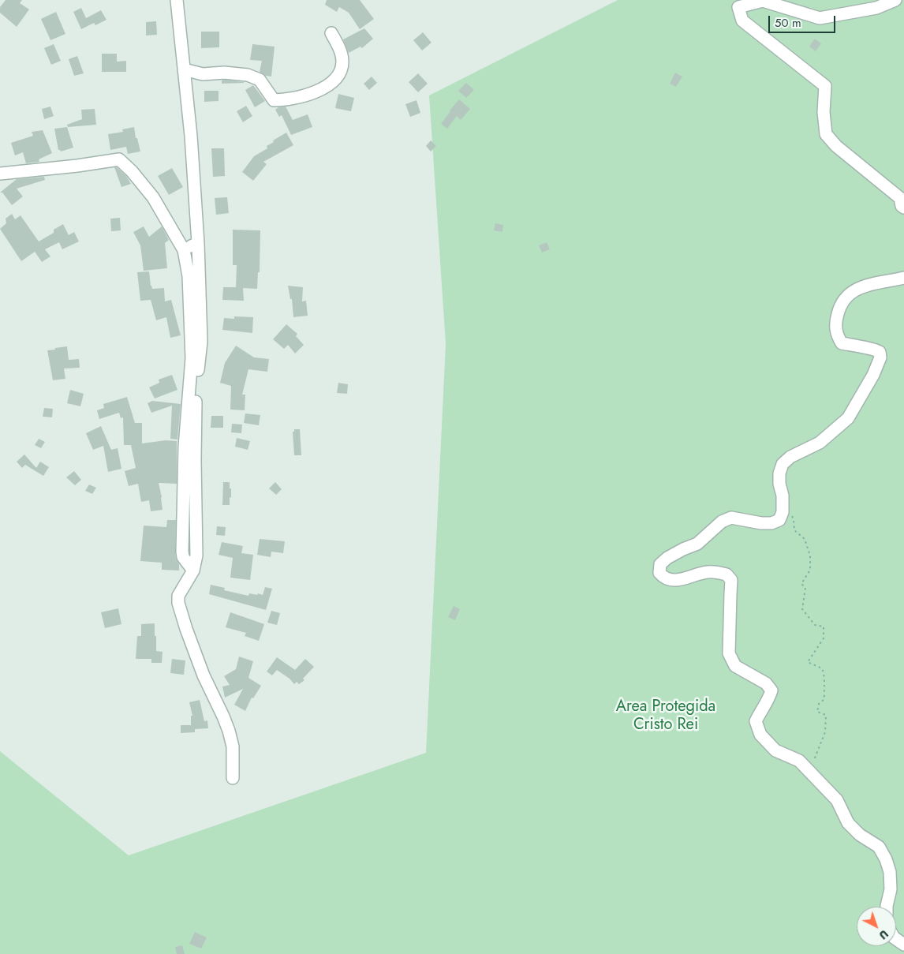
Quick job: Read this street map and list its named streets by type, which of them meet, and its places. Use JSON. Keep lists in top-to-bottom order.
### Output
{
  "parks": ["Area Protegida Cristo Rei"],
  "scale_bar": "50 m",
  "north": "bottom right"
}
